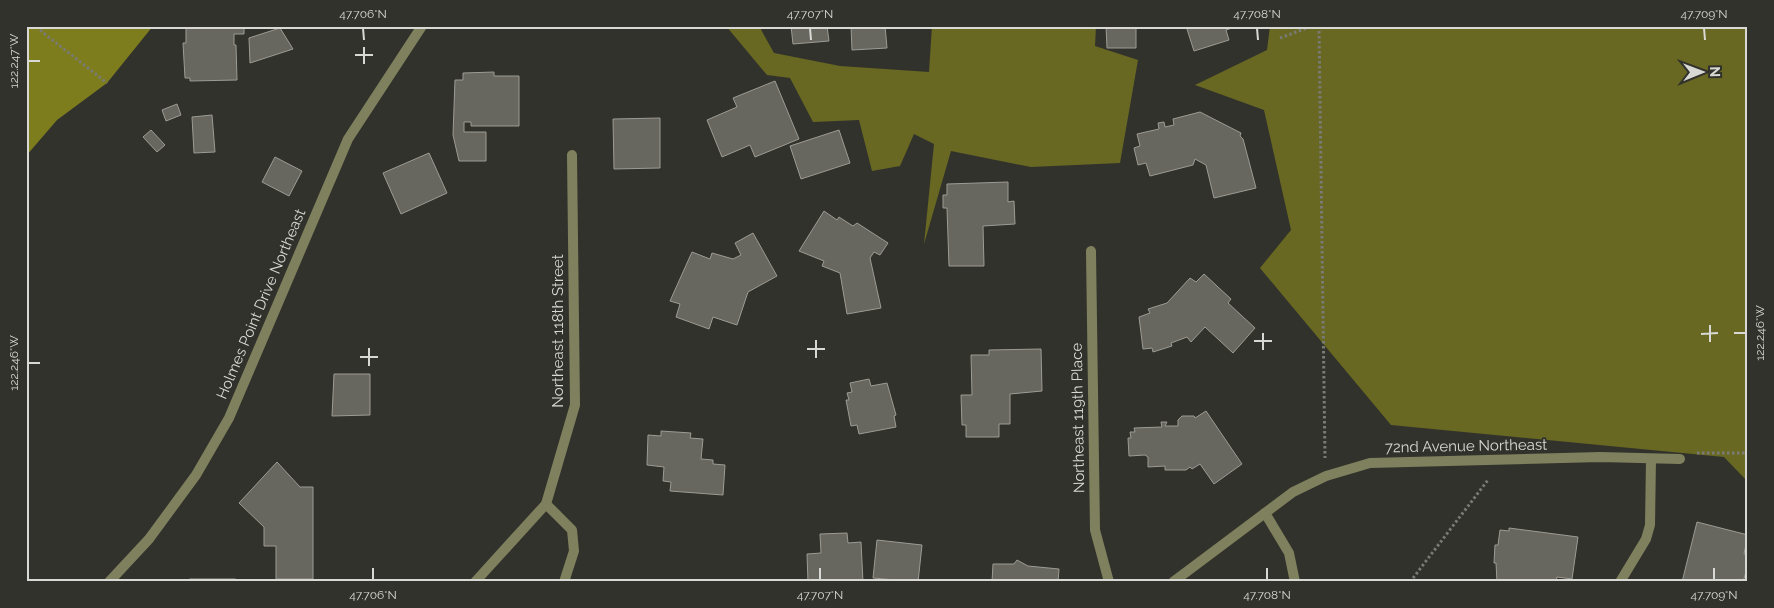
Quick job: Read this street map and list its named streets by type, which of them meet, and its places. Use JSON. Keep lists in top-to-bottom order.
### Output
{
  "streets": {
    "street": [
      "Holmes Point Drive Northeast",
      "Northeast 118th Street",
      "Northeast 119th Place",
      "72nd Avenue Northeast"
    ]
  },
  "north": "right",
  "coordinates": [
    "47.706°N",
    "47.707°N",
    "47.708°N",
    "47.709°N",
    "122.247°W",
    "122.246°W"
  ]
}
